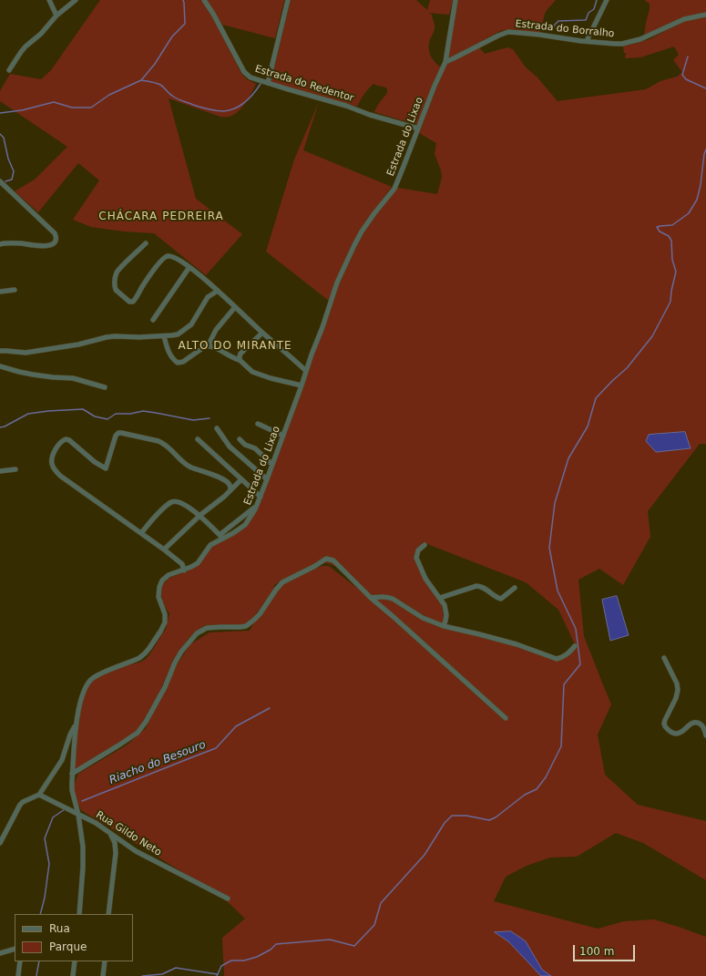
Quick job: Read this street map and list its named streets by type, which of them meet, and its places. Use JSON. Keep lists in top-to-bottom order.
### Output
{
  "streets": {
    "street": [
      "Estrada do Borralho",
      "Estrada do Redentor",
      "Estrada do Lixao",
      "Rua Gildo Neto"
    ]
  },
  "crossings": [
    ["Estrada do Borralho", "Estrada do Lixao"],
    ["Estrada do Redentor", "Estrada do Lixao"],
    ["Estrada do Lixao", "Rua Gildo Neto"]
  ],
  "districts": ["CHÁCARA PEDREIRA", "ALTO DO MIRANTE"],
  "water": ["Riacho do Besouro"],
  "legend": ["Rua", "Parque"],
  "scale_bar": "100 m"
}
